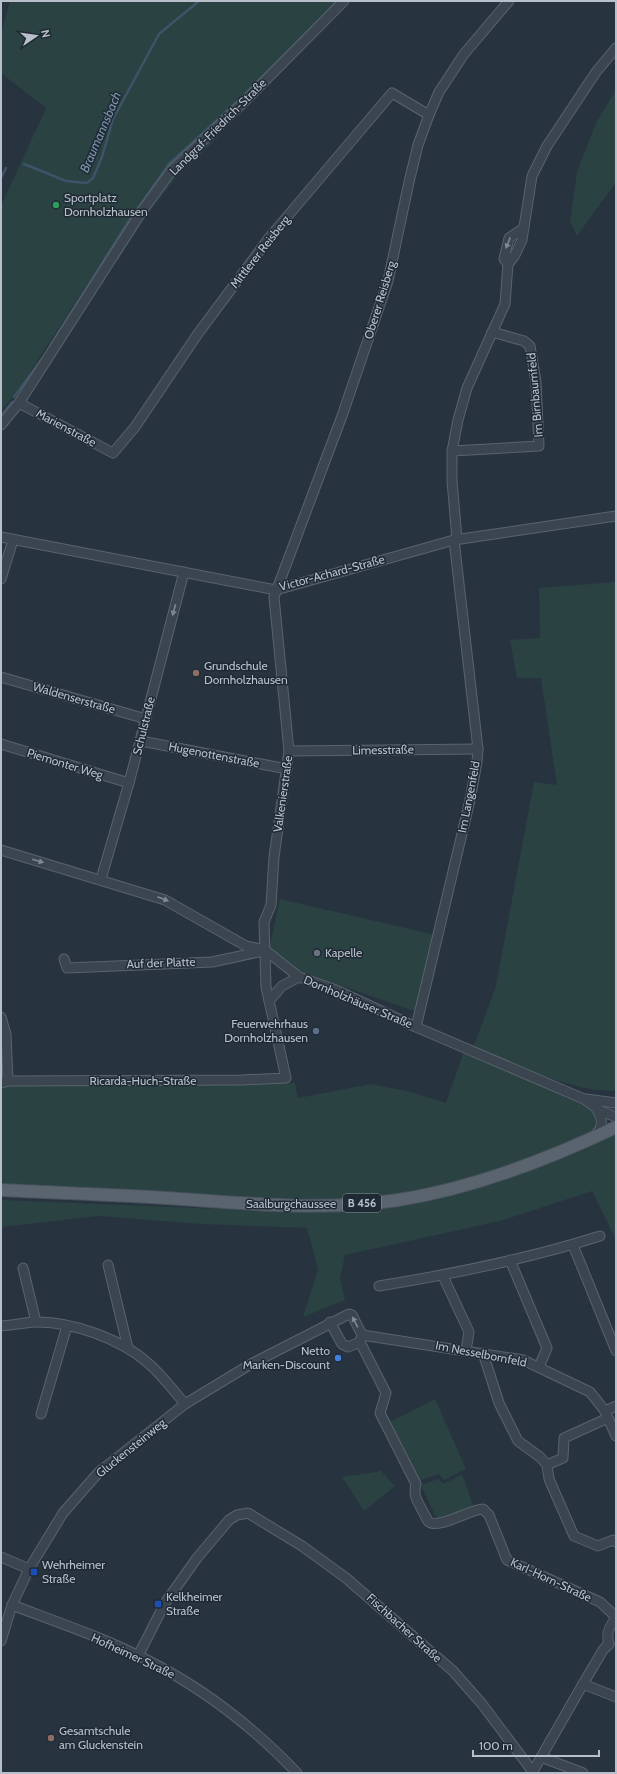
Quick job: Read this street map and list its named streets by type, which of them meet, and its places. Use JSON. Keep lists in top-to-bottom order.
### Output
{
  "streets": {
    "main road": ["B 456", "Saalburgchaussee"],
    "street": [
      "Landgraf-Friedrich-Straße",
      "Mittlerer Reisberg",
      "Oberer Reisberg",
      "Im Birnbaumfeld",
      "Marienstraße",
      "Victor-Achard-Straße",
      "Waldenserstraße",
      "Schulstraße",
      "Limesstraße",
      "Hugenottenstraße",
      "Piemonter Weg",
      "Valkenierstraße",
      "Im Langenfeld",
      "Auf der Platte",
      "Dornholzhäuser Straße",
      "Ricarda-Huch-Straße",
      "Im Nesselbornfeld",
      "Gluckensteinweg",
      "Karl-Horn-Straße",
      "Fischbacher Straße",
      "Hofheimer Straße"
    ]
  },
  "crossings": [
    ["Landgraf-Friedrich-Straße", "Marienstraße"],
    ["Mittlerer Reisberg", "Oberer Reisberg"],
    ["Mittlerer Reisberg", "Marienstraße"],
    ["Oberer Reisberg", "Victor-Achard-Straße"],
    ["Oberer Reisberg", "Valkenierstraße"],
    ["Victor-Achard-Straße", "Schulstraße"],
    ["Victor-Achard-Straße", "Valkenierstraße"],
    ["Victor-Achard-Straße", "Im Langenfeld"],
    ["Waldenserstraße", "Schulstraße"],
    ["Schulstraße", "Hugenottenstraße"],
    ["Schulstraße", "Piemonter Weg"],
    ["Schulstraße", "Dornholzhäuser Straße"],
    ["Limesstraße", "Valkenierstraße"],
    ["Limesstraße", "Im Langenfeld"],
    ["Hugenottenstraße", "Valkenierstraße"],
    ["Valkenierstraße", "Auf der Platte"],
    ["Valkenierstraße", "Dornholzhäuser Straße"],
    ["Valkenierstraße", "Ricarda-Huch-Straße"],
    ["Im Langenfeld", "Dornholzhäuser Straße"],
    ["Auf der Platte", "Dornholzhäuser Straße"],
    ["Im Nesselbornfeld", "Karl-Horn-Straße"],
    ["Gluckensteinweg", "Karl-Horn-Straße"],
    ["Gluckensteinweg", "Hofheimer Straße"],
    ["Fischbacher Straße", "Hofheimer Straße"]
  ],
  "one_way": ["Schulstraße", "Dornholzhäuser Straße"],
  "water": ["Braumannsbach"],
  "places": {
    "other": [
      "Sportplatz Dornholzhausen",
      "Grundschule Dornholzhausen",
      "Kapelle",
      "Feuerwehrhaus Dornholzhausen",
      "Netto Marken-Discount",
      "Gesamtschule am Gluckenstein"
    ],
    "transit": ["Wehrheimer Straße", "Kelkheimer Straße"]
  },
  "scale_bar": "100 m",
  "north": "right"
}
